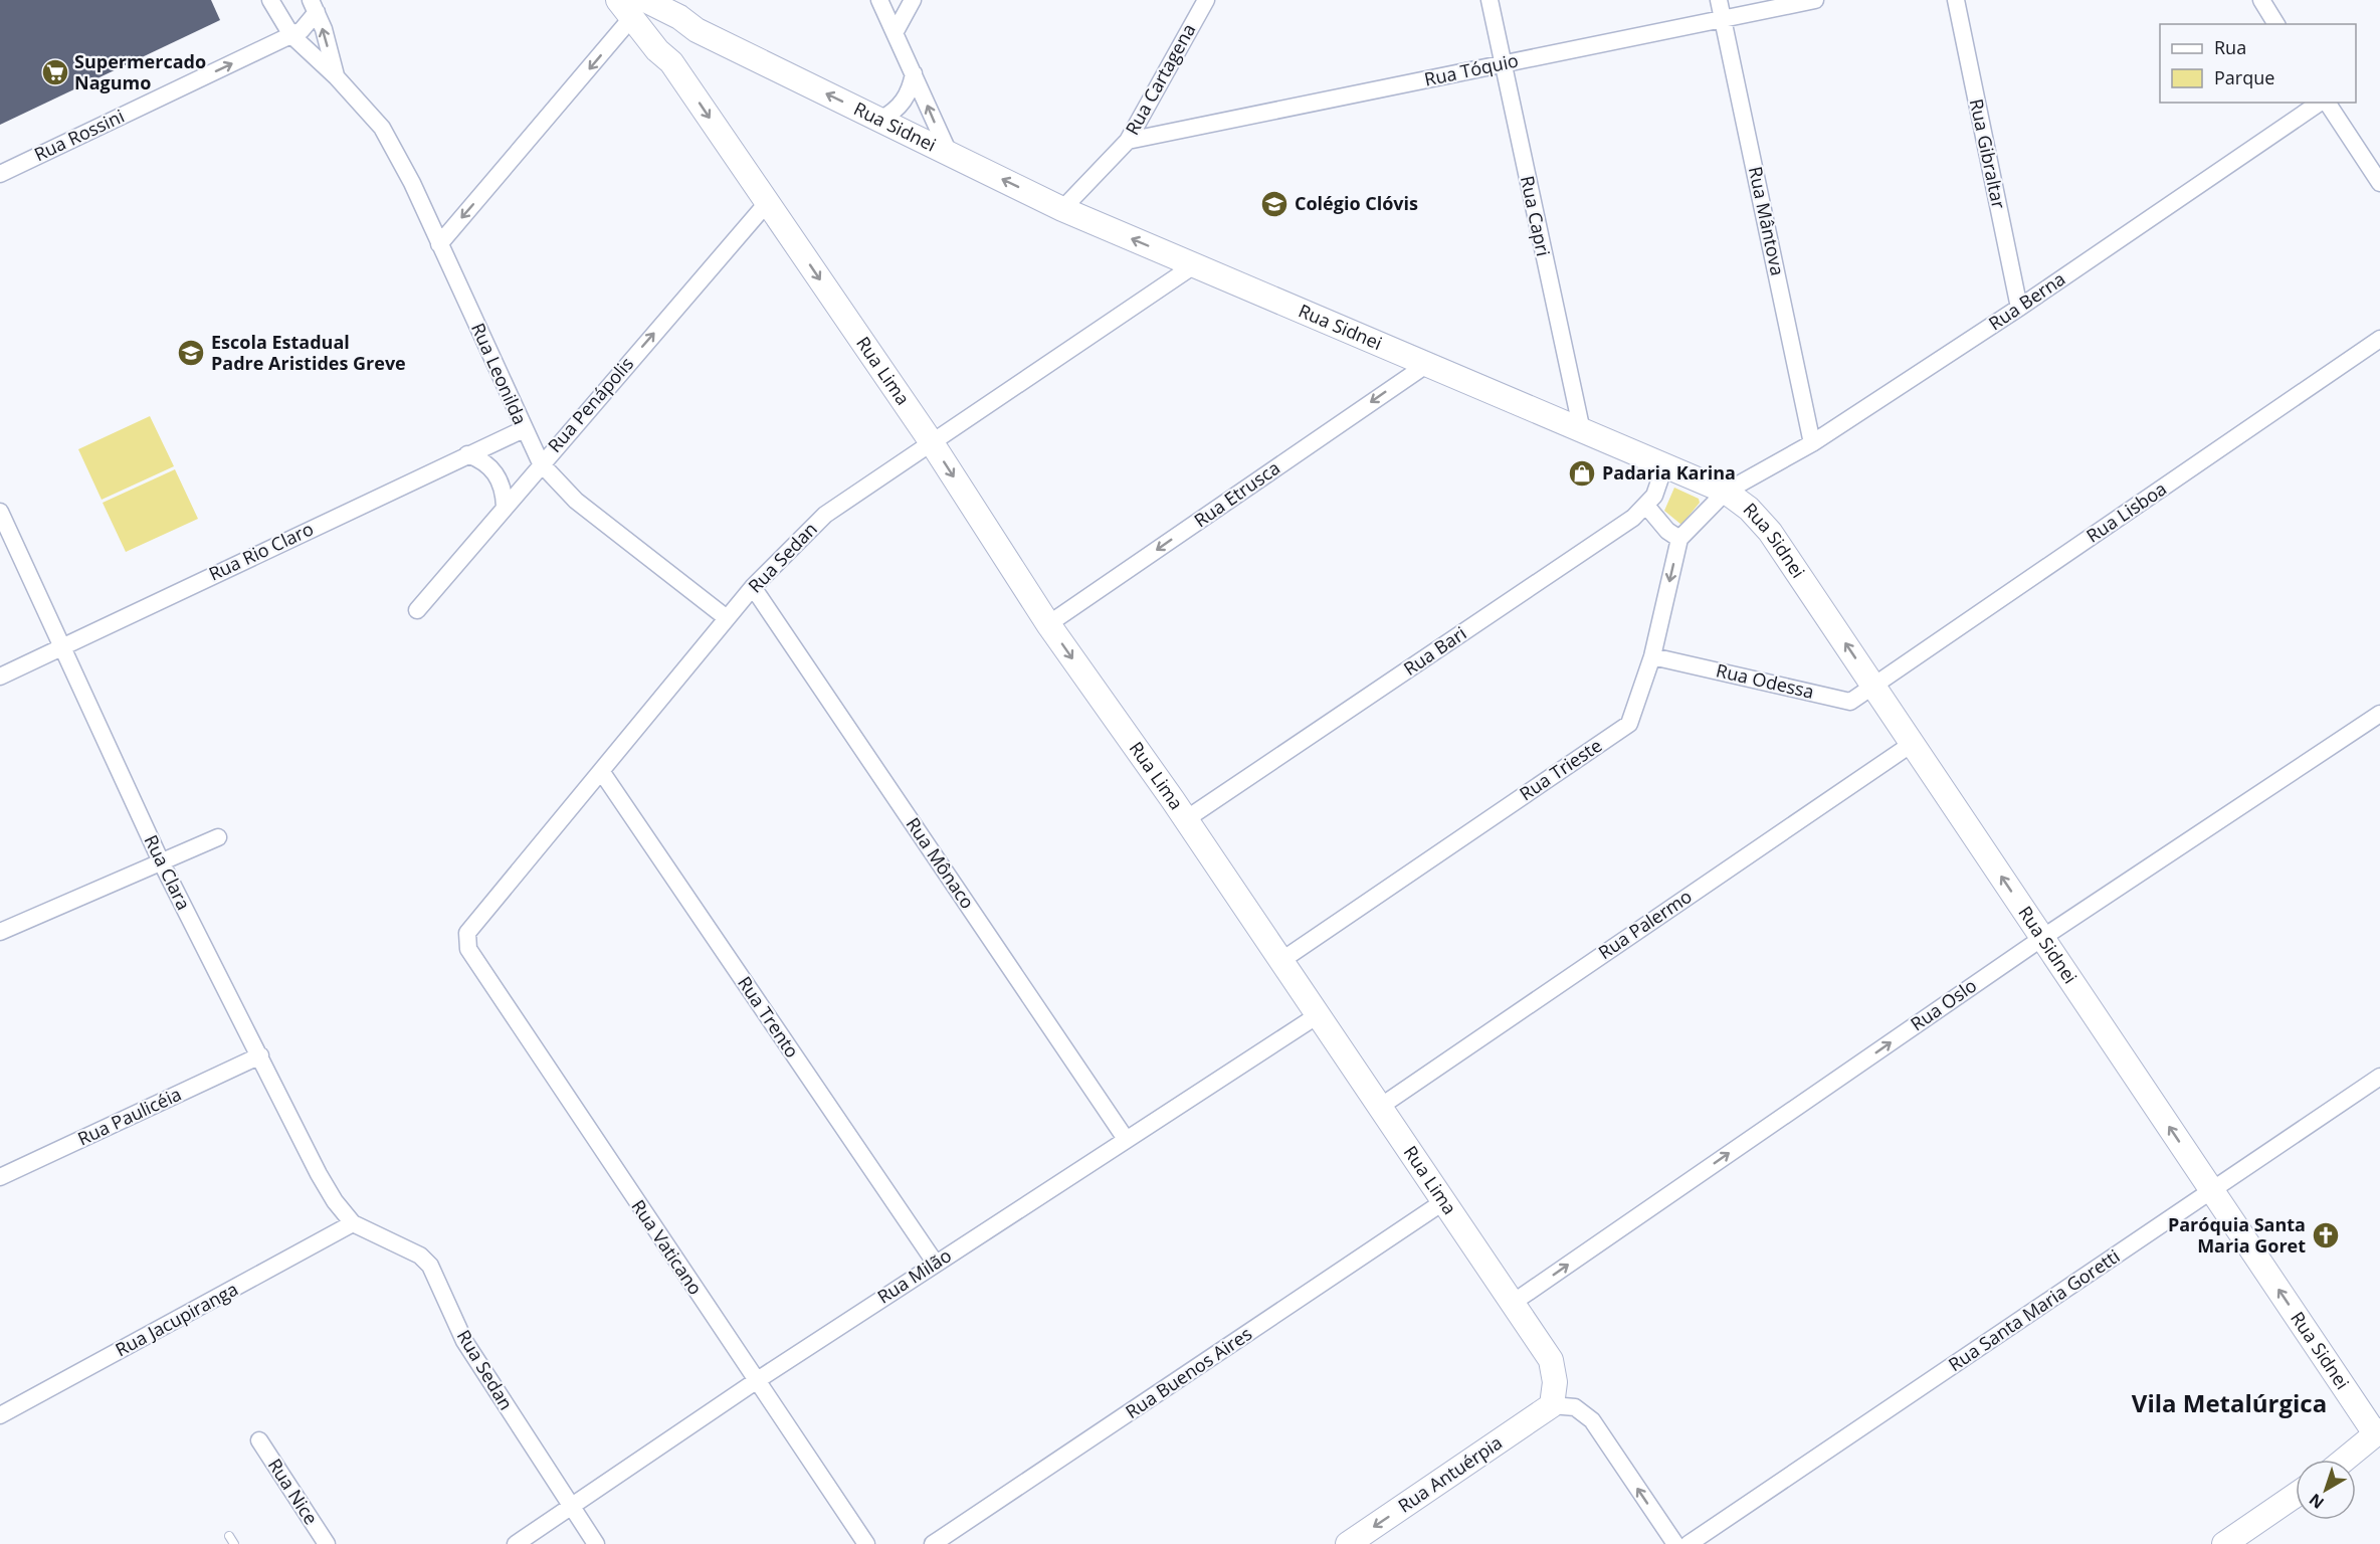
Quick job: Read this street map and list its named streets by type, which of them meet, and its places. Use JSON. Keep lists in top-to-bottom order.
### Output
{
  "streets": {
    "main road": ["Rua Sidnei", "Rua Lima", "Rua Antuérpia"],
    "street": [
      "Rua Tóquio",
      "Rua Cartagena",
      "Rua Rossini",
      "Rua Gibraltar",
      "Rua Capri",
      "Rua Mântova",
      "Rua Berna",
      "Rua Leonilda",
      "Rua Penápolis",
      "Rua Etrusca",
      "Rua Lisboa",
      "Rua Rio Claro",
      "Rua Sedan",
      "Rua Bari",
      "Rua Odessa",
      "Rua Trieste",
      "Rua Mônaco",
      "Rua Clara",
      "Rua Palermo",
      "Rua Oslo",
      "Rua Trento",
      "Rua Paulicéia",
      "Rua Vaticano",
      "Rua Milão",
      "Rua Santa Maria Goretti",
      "Rua Jacupiranga",
      "Rua Buenos Aires",
      "Rua Nice"
    ]
  },
  "crossings": [
    ["Rua Tóquio", "Rua Cartagena"],
    ["Rua Tóquio", "Rua Capri"],
    ["Rua Tóquio", "Rua Mântova"],
    ["Rua Cartagena", "Rua Sidnei"],
    ["Rua Sidnei", "Rua Capri"],
    ["Rua Sidnei", "Rua Berna"],
    ["Rua Sidnei", "Rua Etrusca"],
    ["Rua Sidnei", "Rua Lisboa"],
    ["Rua Sidnei", "Rua Sedan"],
    ["Rua Sidnei", "Rua Bari"],
    ["Rua Sidnei", "Rua Odessa"],
    ["Rua Sidnei", "Rua Palermo"],
    ["Rua Sidnei", "Rua Oslo"],
    ["Rua Sidnei", "Rua Santa Maria Goretti"],
    ["Rua Rossini", "Rua Leonilda"],
    ["Rua Gibraltar", "Rua Berna"],
    ["Rua Mântova", "Rua Berna"],
    ["Rua Lima", "Rua Penápolis"],
    ["Rua Lima", "Rua Etrusca"],
    ["Rua Lima", "Rua Sedan"],
    ["Rua Lima", "Rua Bari"],
    ["Rua Lima", "Rua Trieste"],
    ["Rua Lima", "Rua Palermo"],
    ["Rua Lima", "Rua Oslo"],
    ["Rua Lima", "Rua Milão"],
    ["Rua Lima", "Rua Buenos Aires"],
    ["Rua Lima", "Rua Antuérpia"],
    ["Rua Leonilda", "Rua Penápolis"],
    ["Rua Leonilda", "Rua Rio Claro"],
    ["Rua Leonilda", "Rua Sedan"],
    ["Rua Lisboa", "Rua Odessa"],
    ["Rua Rio Claro", "Rua Clara"],
    ["Rua Sedan", "Rua Mônaco"],
    ["Rua Sedan", "Rua Clara"],
    ["Rua Sedan", "Rua Trento"],
    ["Rua Sedan", "Rua Vaticano"],
    ["Rua Sedan", "Rua Milão"],
    ["Rua Sedan", "Rua Jacupiranga"],
    ["Rua Odessa", "Rua Trieste"],
    ["Rua Mônaco", "Rua Milão"],
    ["Rua Clara", "Rua Paulicéia"],
    ["Rua Clara", "Rua Jacupiranga"],
    ["Rua Trento", "Rua Milão"],
    ["Rua Vaticano", "Rua Milão"]
  ],
  "one_way": [
    "Rua Sidnei",
    "Rua Rossini",
    "Rua Lima",
    "Rua Penápolis",
    "Rua Etrusca",
    "Rua Oslo",
    "Rua Antuérpia"
  ],
  "districts": ["Vila Metalúrgica"],
  "places": {
    "supermarket": ["Supermercado Nagumo"],
    "school or university": ["Colégio Clóvis", "Escola Estadual Padre Aristides Greve"],
    "shop": ["Padaria Karina"],
    "church": ["Paróquia Santa Maria Goret"]
  },
  "legend": ["Rua", "Parque"],
  "north": "bottom left"
}
